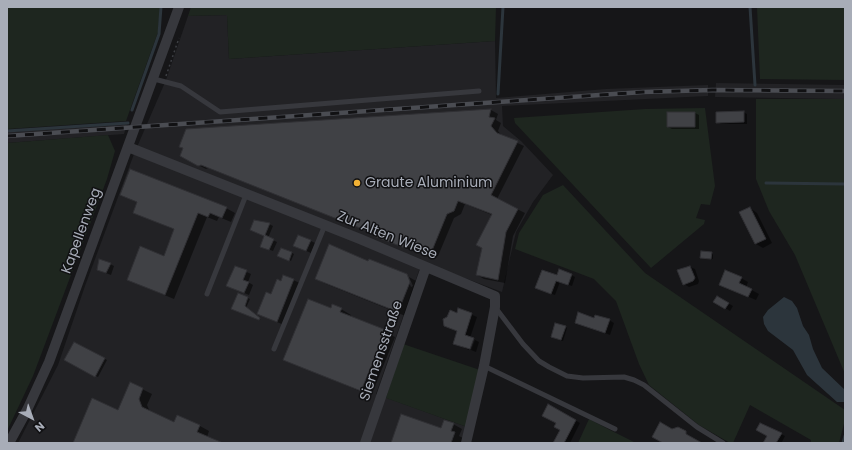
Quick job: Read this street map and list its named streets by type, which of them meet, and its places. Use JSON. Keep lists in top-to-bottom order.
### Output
{
  "streets": {
    "street": ["Kapellenweg", "Zur Alten Wiese", "Siemensstraße"]
  },
  "crossings": [
    ["Kapellenweg", "Zur Alten Wiese"],
    ["Zur Alten Wiese", "Siemensstraße"]
  ],
  "places": ["Graute Aluminium"],
  "north": "bottom right"
}
